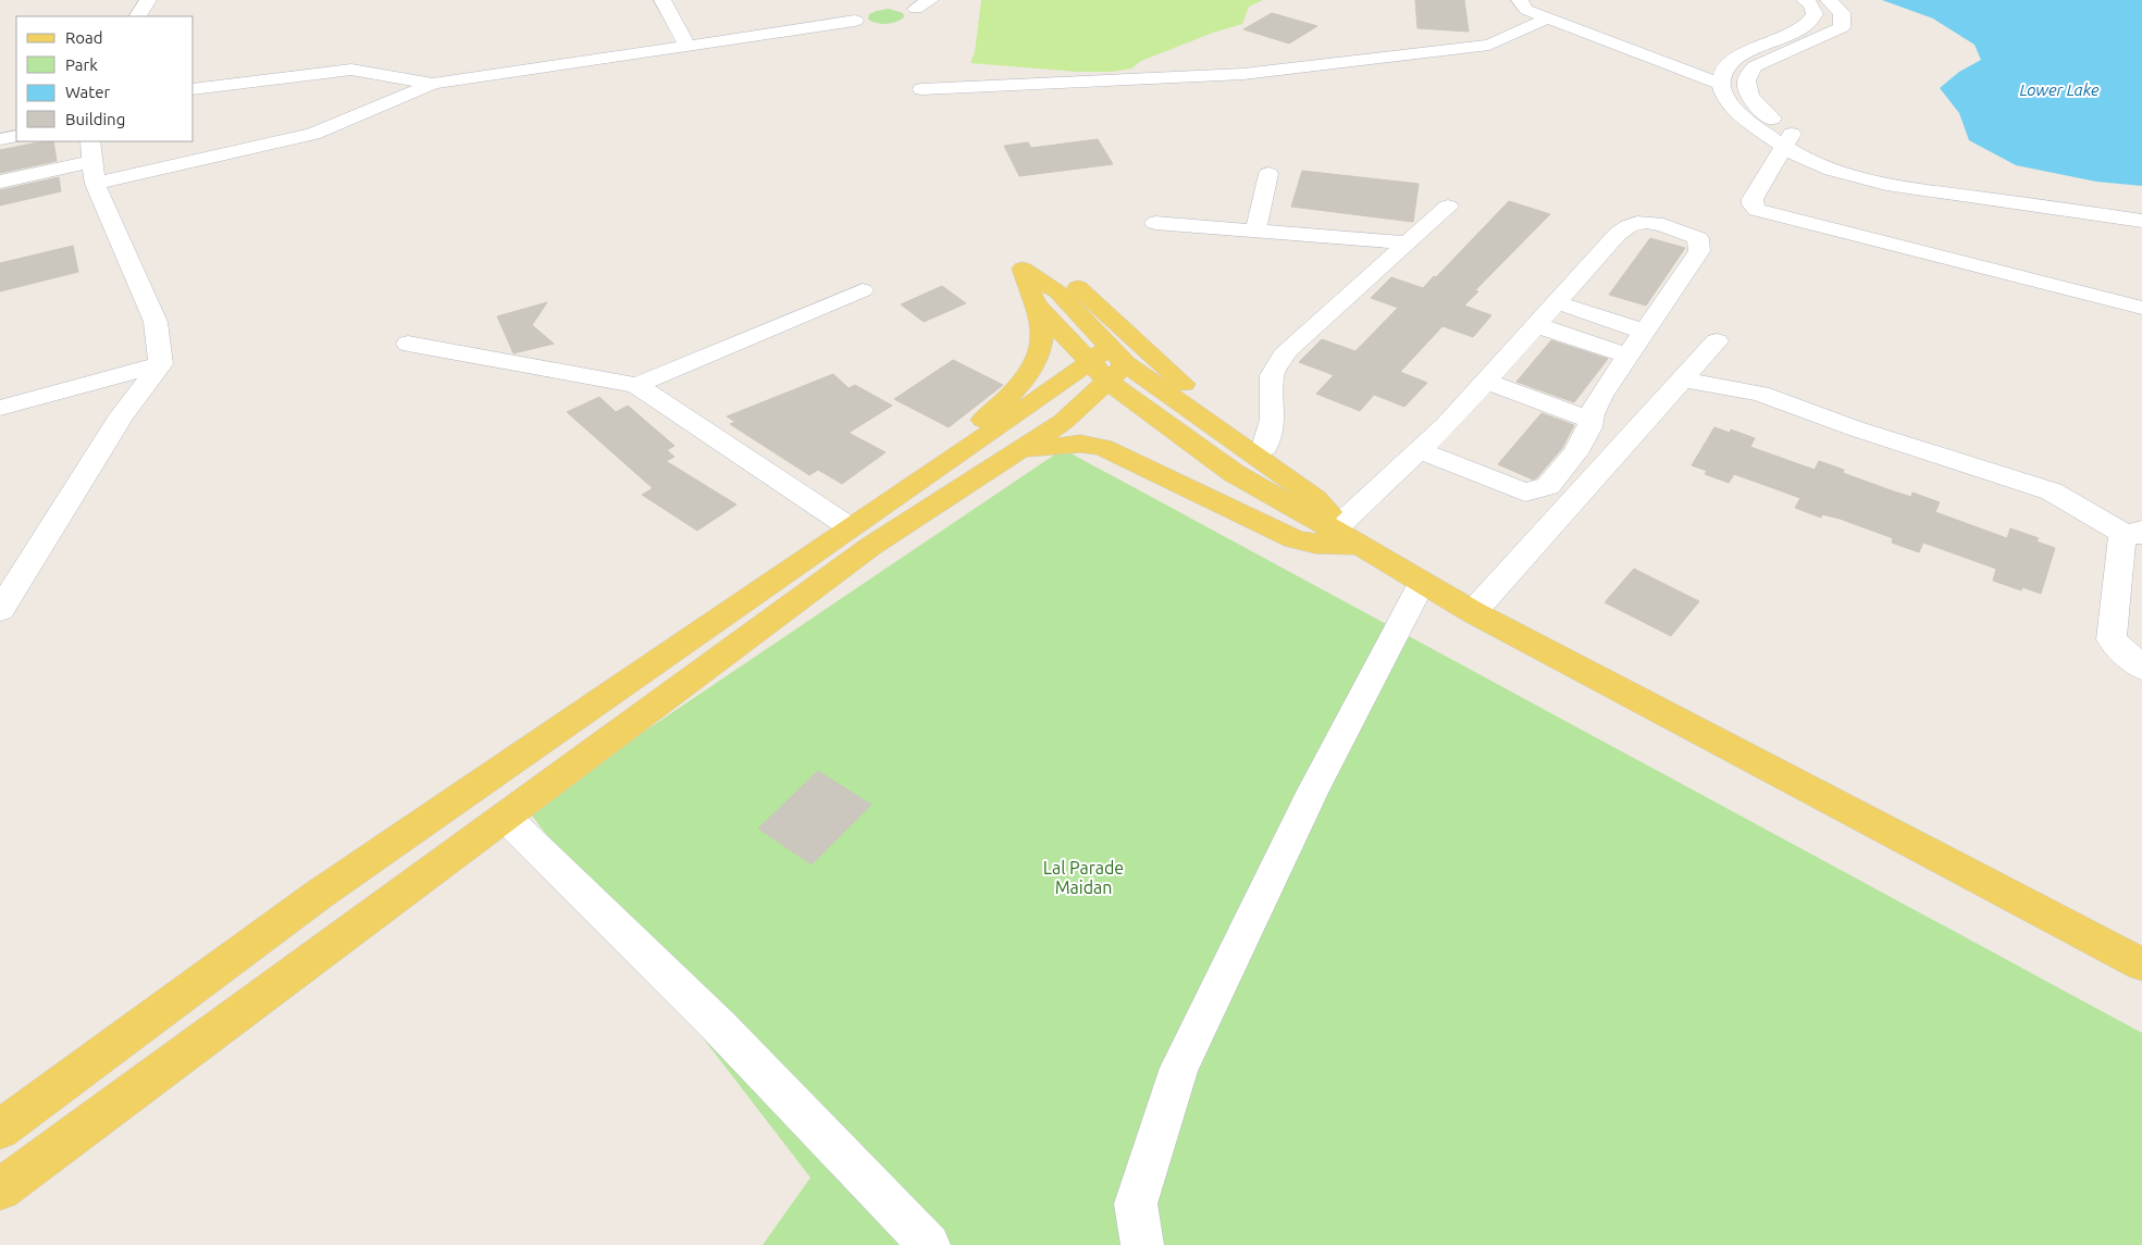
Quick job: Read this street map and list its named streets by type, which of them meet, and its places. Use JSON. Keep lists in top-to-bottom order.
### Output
{
  "water": ["Lower Lake"],
  "parks": ["Lal Parade Maidan"],
  "legend": [
    "Road",
    "Park",
    "Water",
    "Building"
  ]
}
